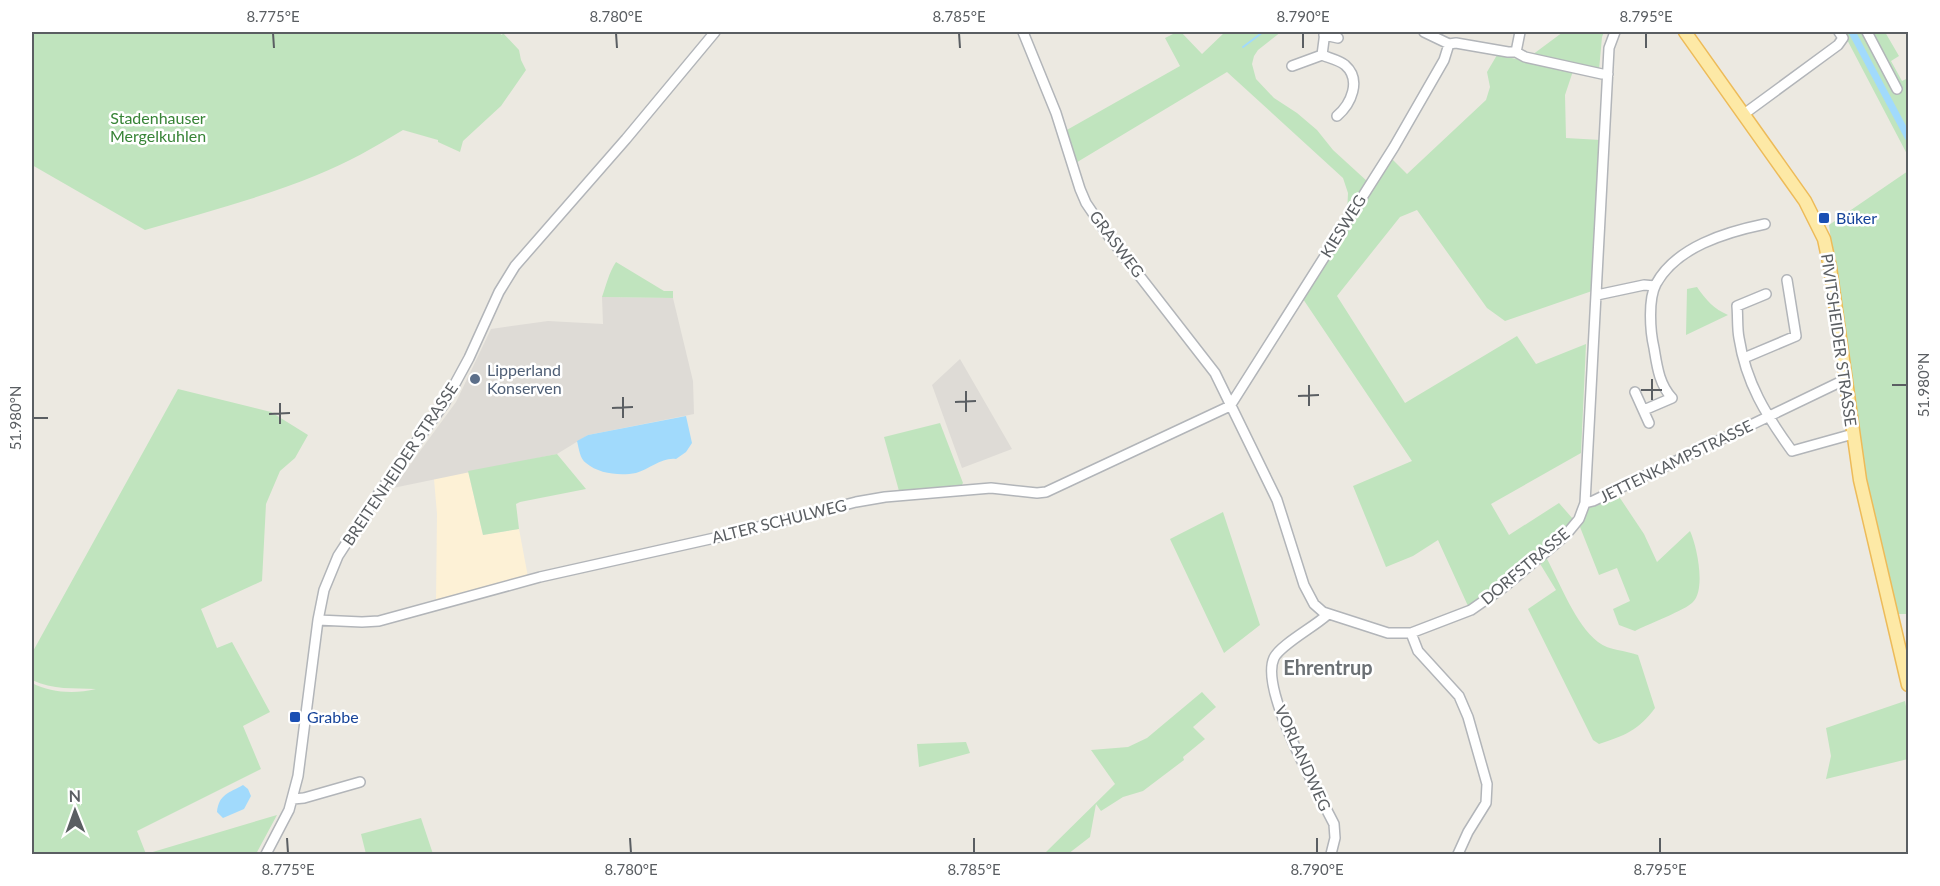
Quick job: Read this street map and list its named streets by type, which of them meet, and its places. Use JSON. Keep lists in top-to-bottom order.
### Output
{
  "streets": {
    "main road": ["PIVITSHEIDER STRASSE"],
    "street": [
      "KIESWEG",
      "GRASWEG",
      "JETTENKAMPSTRASSE",
      "BREITENHEIDER STRASSE",
      "ALTER SCHULWEG",
      "DORFSTRASSE",
      "VORLANDWEG"
    ]
  },
  "crossings": [
    ["KIESWEG", "GRASWEG"],
    ["KIESWEG", "ALTER SCHULWEG"],
    ["GRASWEG", "ALTER SCHULWEG"],
    ["PIVITSHEIDER STRASSE", "JETTENKAMPSTRASSE"],
    ["JETTENKAMPSTRASSE", "DORFSTRASSE"],
    ["BREITENHEIDER STRASSE", "ALTER SCHULWEG"],
    ["DORFSTRASSE", "VORLANDWEG"]
  ],
  "districts": ["Ehrentrup"],
  "parks": ["Stadenhauser Mergelkuhlen"],
  "places": {
    "transit": ["Büker", "Grabbe"],
    "other": ["Lipperland Konserven"]
  },
  "north": "top",
  "coordinates": [
    "8.775°E",
    "8.780°E",
    "8.785°E",
    "8.790°E",
    "8.795°E",
    "51.980°N"
  ]
}
